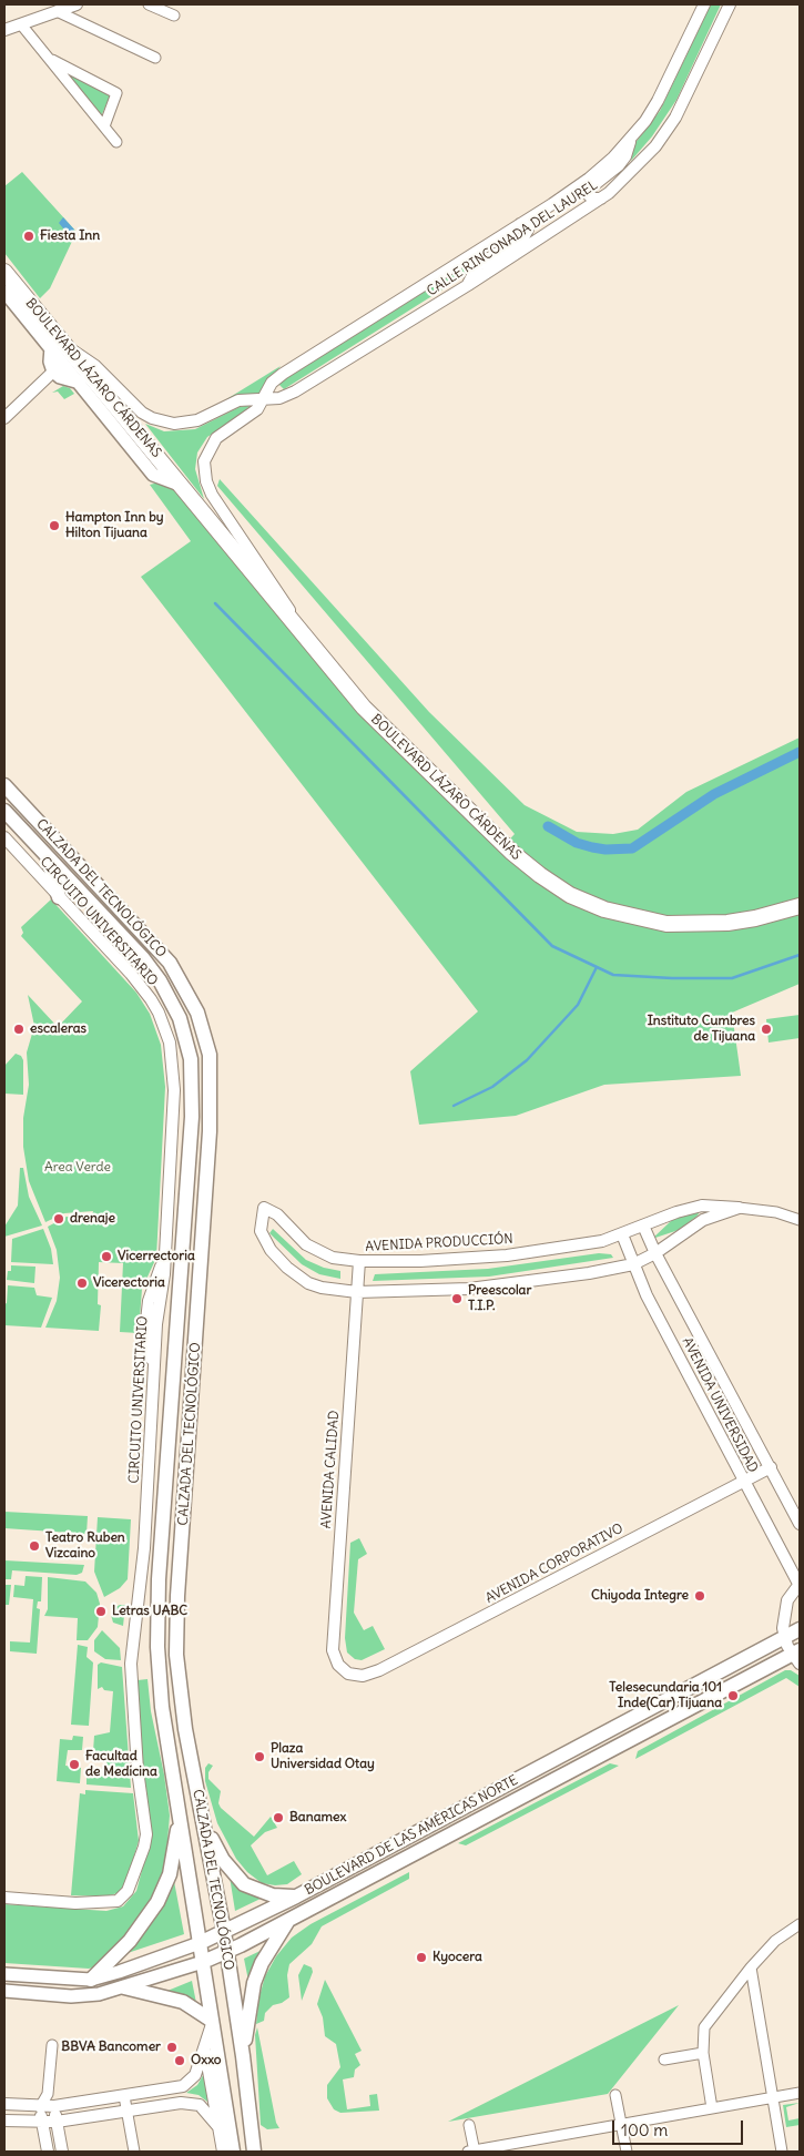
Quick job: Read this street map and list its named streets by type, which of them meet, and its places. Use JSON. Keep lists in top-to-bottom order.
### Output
{
  "streets": {
    "highway": ["BOULEVARD LÁZARO CÁRDENAS"],
    "main road": ["CALZADA DEL TECNOLÓGICO", "BOULEVARD DE LAS AMÉRICAS NORTE"],
    "street": [
      "CALLE RINCONADA DEL LAUREL",
      "CIRCUITO UNIVERSITARIO",
      "AVENIDA PRODUCCIÓN",
      "AVENIDA UNIVERSIDAD",
      "AVENIDA CALIDAD",
      "AVENIDA CORPORATIVO"
    ]
  },
  "crossings": [
    ["CALLE RINCONADA DEL LAUREL", "BOULEVARD LÁZARO CÁRDENAS"],
    ["CALZADA DEL TECNOLÓGICO", "BOULEVARD DE LAS AMÉRICAS NORTE"],
    ["AVENIDA PRODUCCIÓN", "AVENIDA UNIVERSIDAD"],
    ["AVENIDA PRODUCCIÓN", "AVENIDA CALIDAD"],
    ["AVENIDA UNIVERSIDAD", "AVENIDA CORPORATIVO"],
    ["AVENIDA CALIDAD", "AVENIDA CORPORATIVO"]
  ],
  "parks": ["Area Verde"],
  "places": [
    "Fiesta Inn",
    "Hampton Inn by Hilton Tijuana",
    "escaleras",
    "Instituto Cumbres de Tijuana",
    "drenaje",
    "Vicerrectoria",
    "Vicerectoria",
    "Preescolar T.I.P.",
    "Teatro Ruben Vizcaino",
    "Chiyoda Integre",
    "Letras UABC",
    "Telesecundaria 101 Inde(Car) Tijuana",
    "Plaza Universidad Otay",
    "Facultad de Medicina",
    "Banamex",
    "Kyocera",
    "BBVA Bancomer",
    "Oxxo"
  ],
  "scale_bar": "100 m"
}
